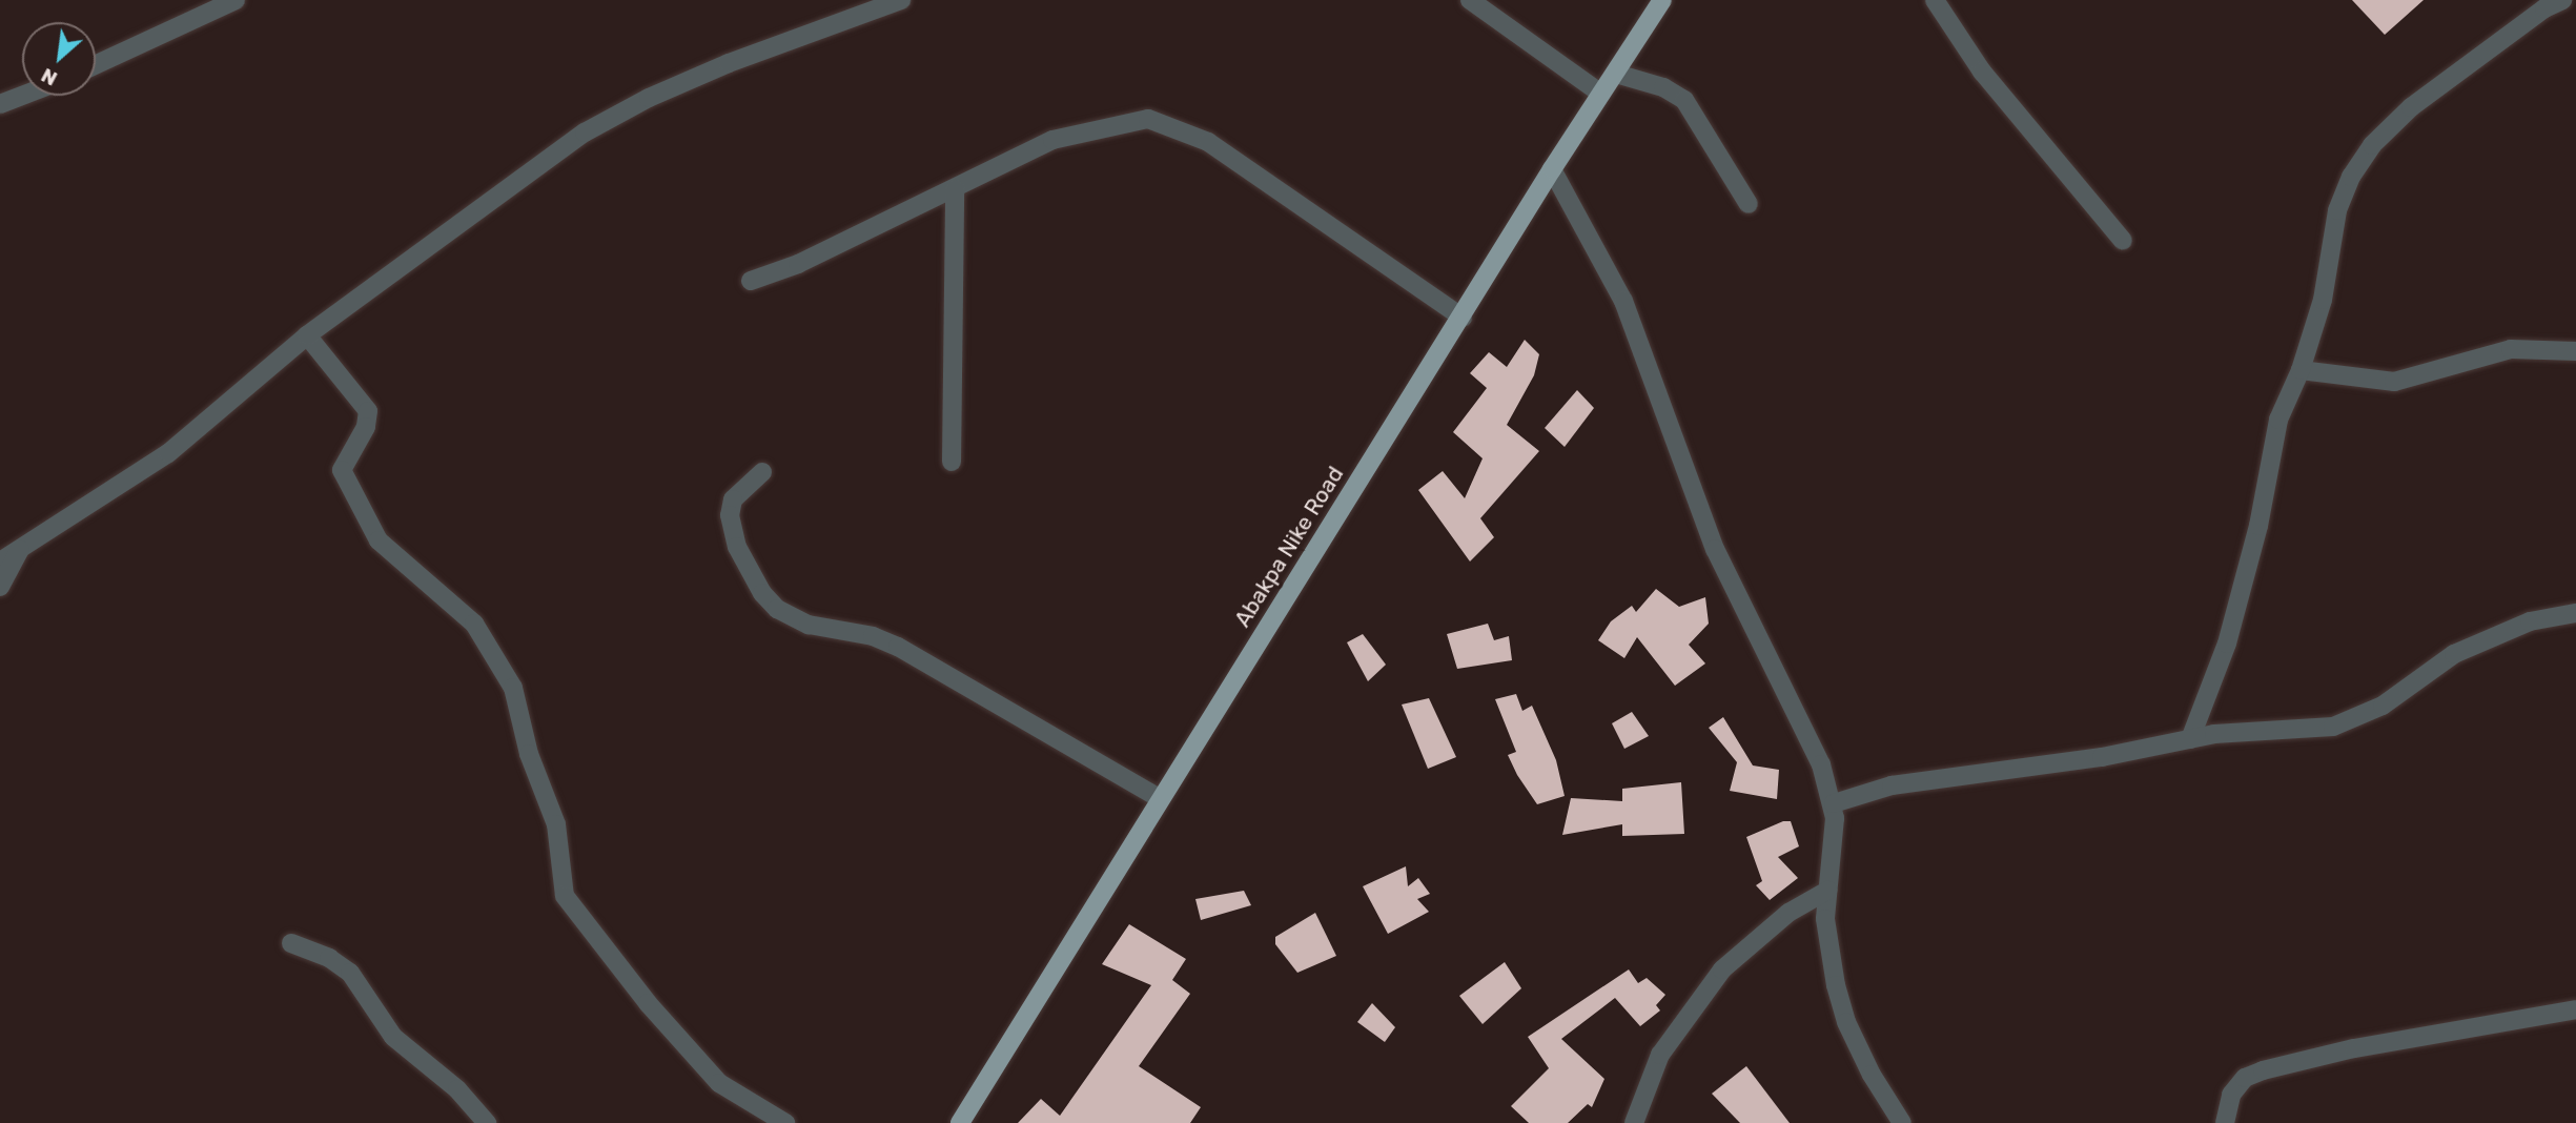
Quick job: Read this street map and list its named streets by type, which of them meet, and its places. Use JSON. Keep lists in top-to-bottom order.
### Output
{
  "streets": {
    "main road": ["Abakpa Nike Road"]
  },
  "north": "bottom left"
}
